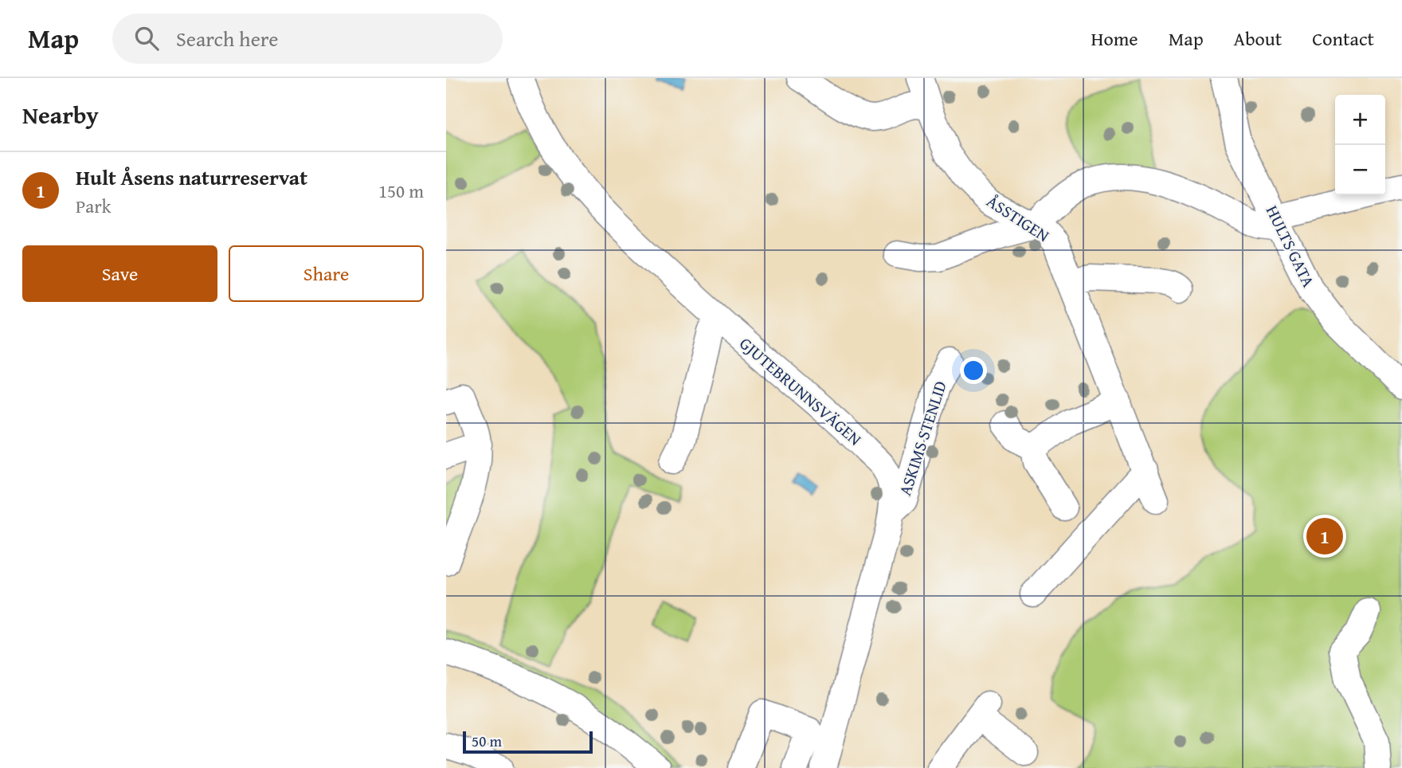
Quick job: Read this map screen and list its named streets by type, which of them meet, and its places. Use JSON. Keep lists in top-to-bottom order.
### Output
{
  "streets": {
    "street": [
      "ÅSSTIGEN",
      "HULTS GATA",
      "GJUTEBRUNNSVÄGEN",
      "ASKIMS STENLID"
    ]
  },
  "crossings": [
    ["GJUTEBRUNNSVÄGEN", "ASKIMS STENLID"]
  ],
  "scale_bar": "50 m",
  "page": {
    "header": "Map",
    "search": "Search here",
    "nav": [
      "Home",
      "Map",
      "About",
      "Contact"
    ],
    "heading": "Nearby",
    "map_buttons": ["+", "−"],
    "list": [
      {
        "mark": "1",
        "name": "Hult Åsens naturreservat",
        "note": "Park",
        "value": "150 m"
      }
    ],
    "buttons": ["Save", "Share"],
    "pins": "1",
    "scale": "50 m"
  }
}
